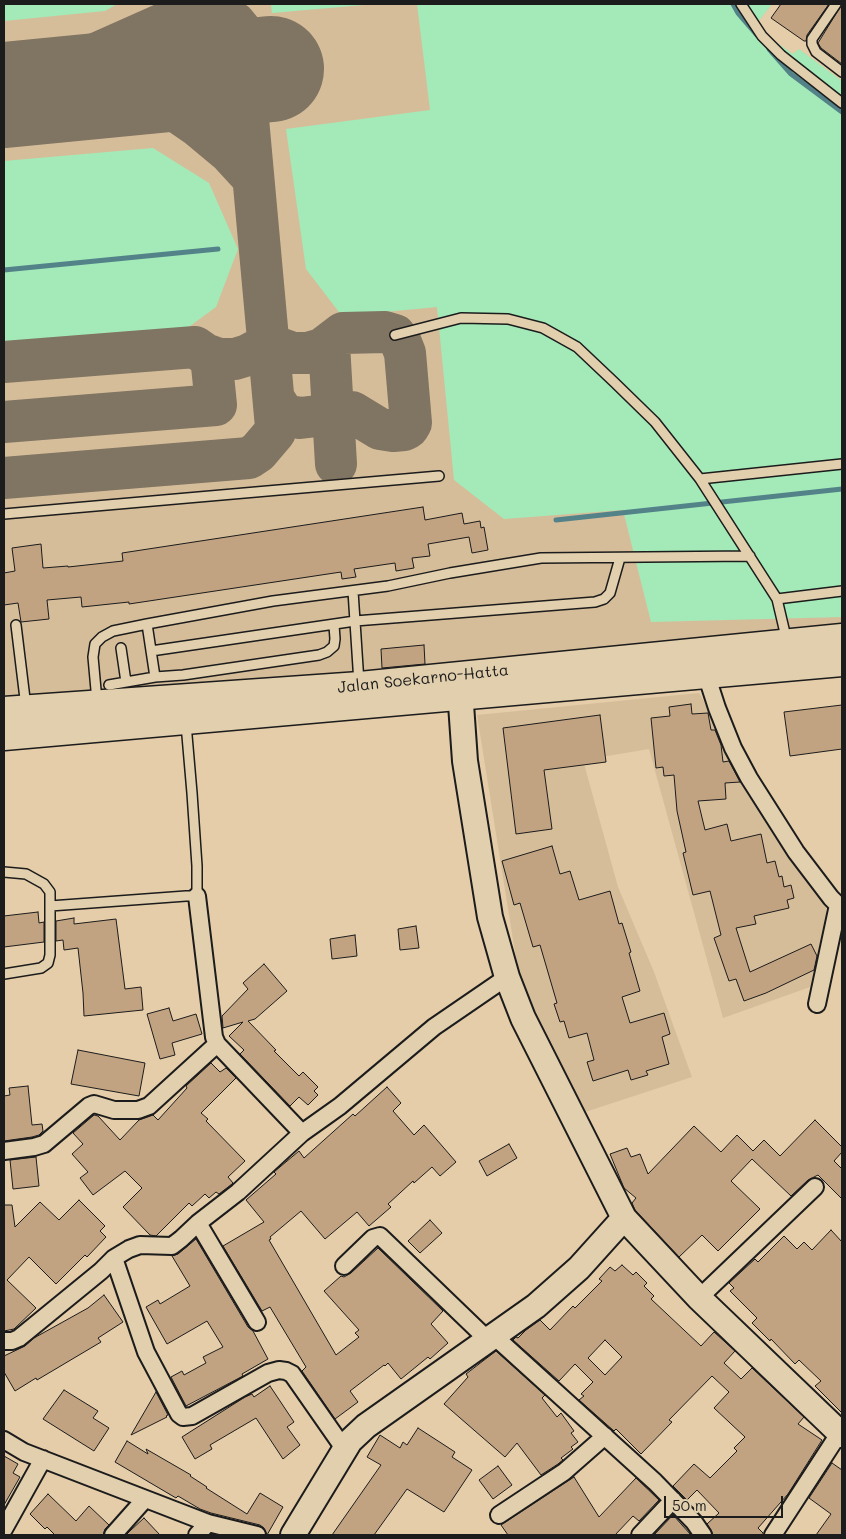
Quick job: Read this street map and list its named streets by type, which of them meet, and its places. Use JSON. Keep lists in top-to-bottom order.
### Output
{
  "streets": {
    "highway": ["Jalan Soekarno-Hatta"]
  },
  "scale_bar": "50 m"
}
